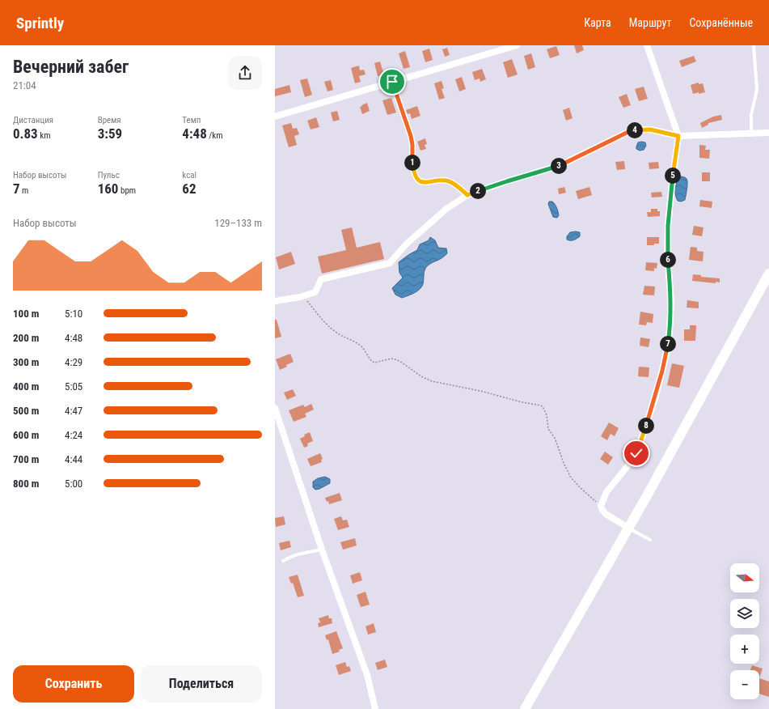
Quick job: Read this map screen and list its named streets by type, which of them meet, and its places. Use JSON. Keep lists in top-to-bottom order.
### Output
{
  "north": "right",
  "page": {
    "header": "Sprintly",
    "nav": ["Карта", "Маршрут", "Сохранённые"],
    "heading": ["Вечерний забег", "21:04"],
    "stats": [
      ["Дистанция", "0.83 km"],
      ["Время", "3:59"],
      ["Темп", "4:48 /km"],
      ["Набор высоты", "7 m"],
      ["Пульс", "160 bpm"],
      ["kcal", "62"]
    ],
    "pins": [
      "4",
      "1",
      "3",
      "5",
      "2",
      "6",
      "7",
      "8"
    ],
    "chart": ["Набор высоты", "129–133 m"],
    "list": [
      {
        "name": "100 m",
        "note": "5:10"
      },
      {
        "name": "200 m",
        "note": "4:48"
      },
      {
        "name": "300 m",
        "note": "4:29"
      },
      {
        "name": "400 m",
        "note": "5:05"
      },
      {
        "name": "500 m",
        "note": "4:47"
      },
      {
        "name": "600 m",
        "note": "4:24"
      },
      {
        "name": "700 m",
        "note": "4:44"
      },
      {
        "name": "800 m",
        "note": "5:00"
      }
    ],
    "map_buttons": ["+", "−"],
    "buttons": ["Сохранить", "Поделиться"]
  }
}
